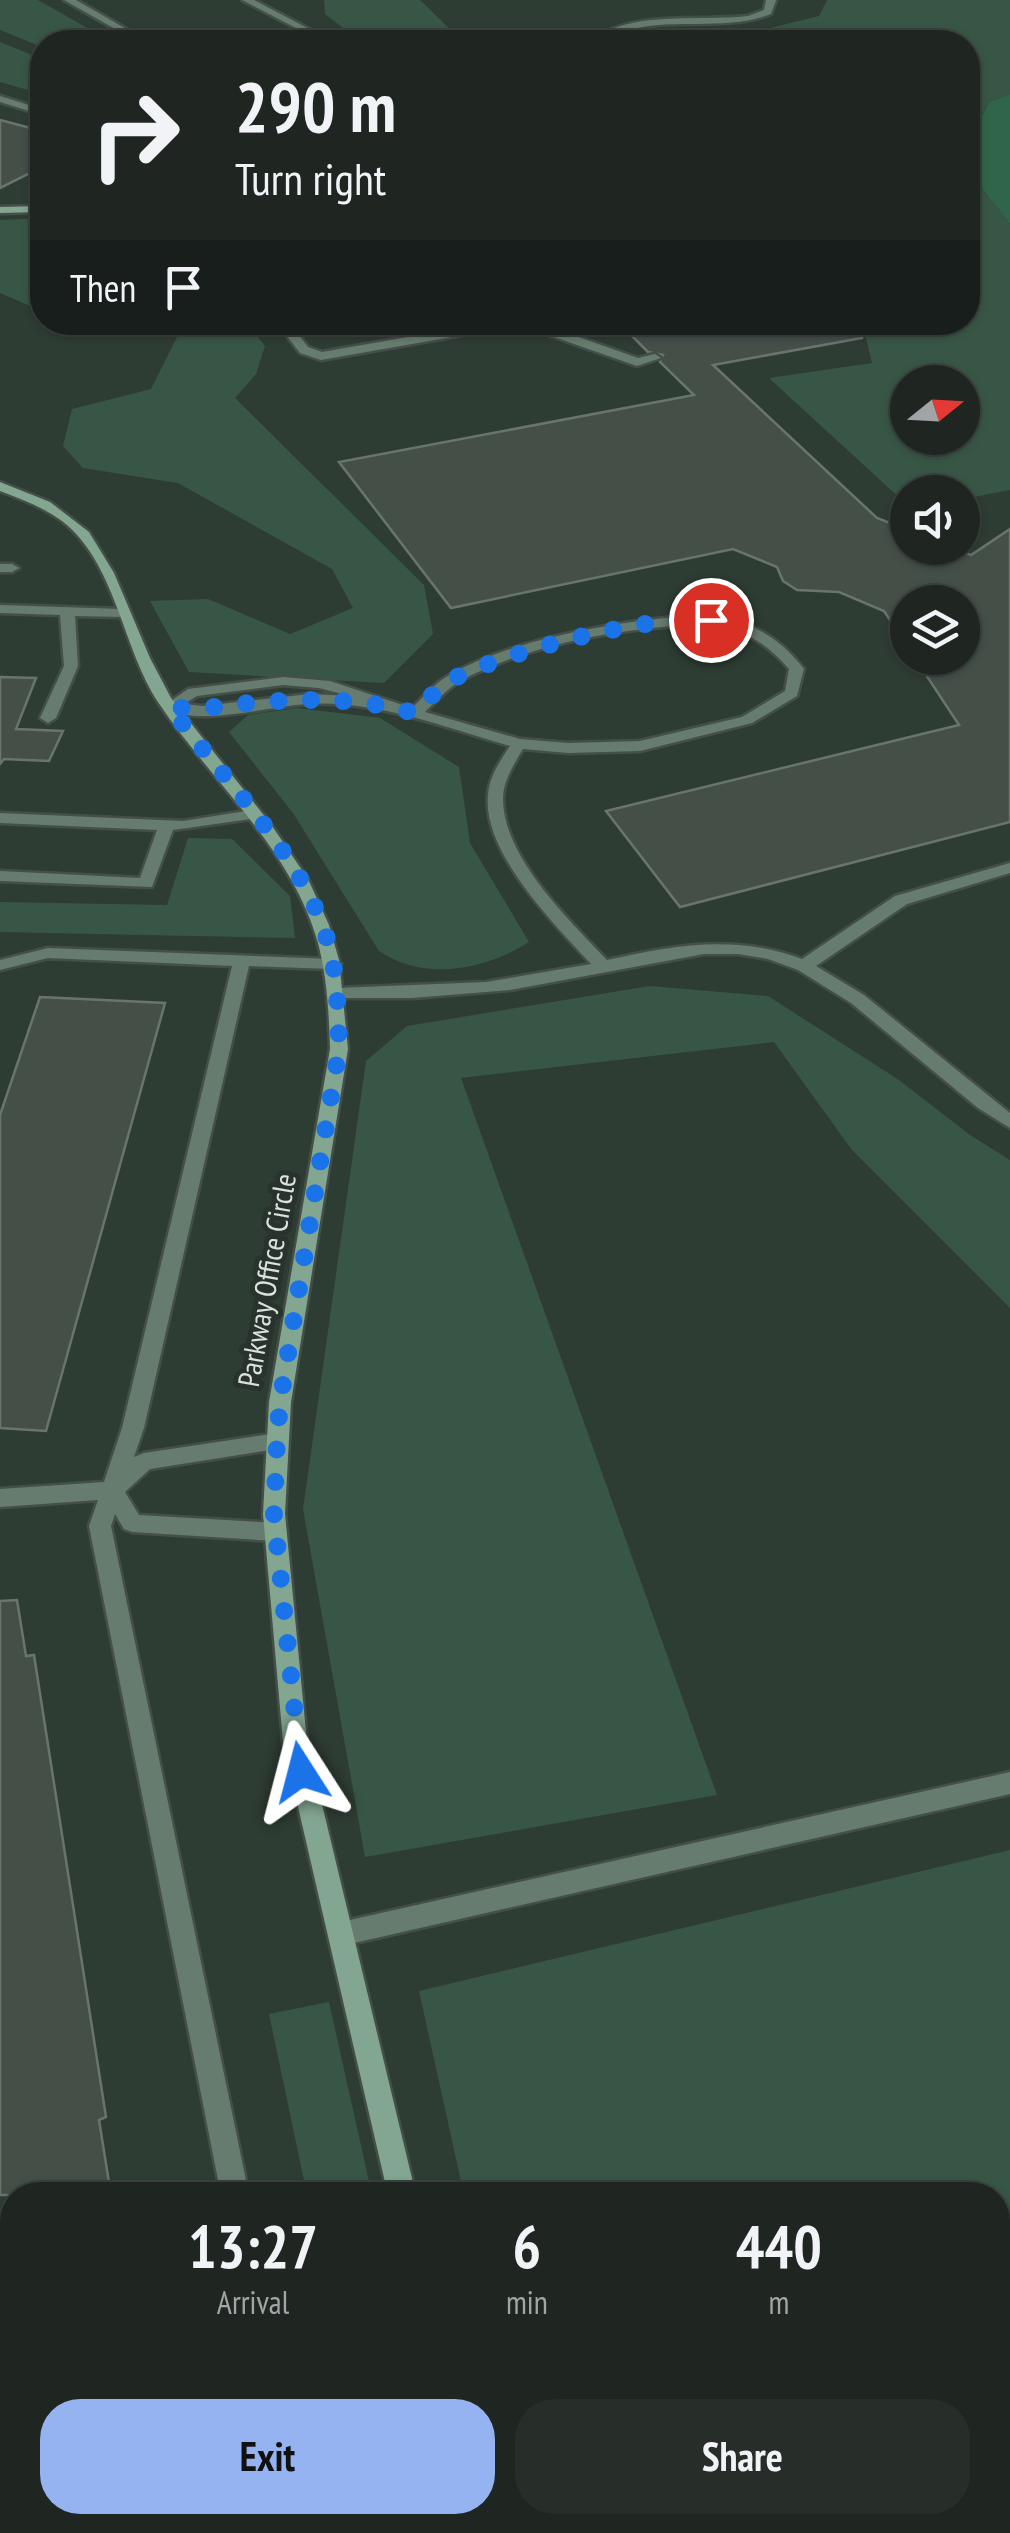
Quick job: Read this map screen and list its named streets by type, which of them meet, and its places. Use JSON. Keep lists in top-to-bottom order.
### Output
{
  "streets": {
    "street": ["Parkway Office Circle"]
  },
  "north": "right",
  "page": {
    "turn": ["290 m", "Turn right"],
    "then": "Then",
    "eta": [
      "13:27",
      "Arrival",
      "6",
      "min",
      "440",
      "m"
    ],
    "buttons": ["Exit", "Share"]
  }
}
